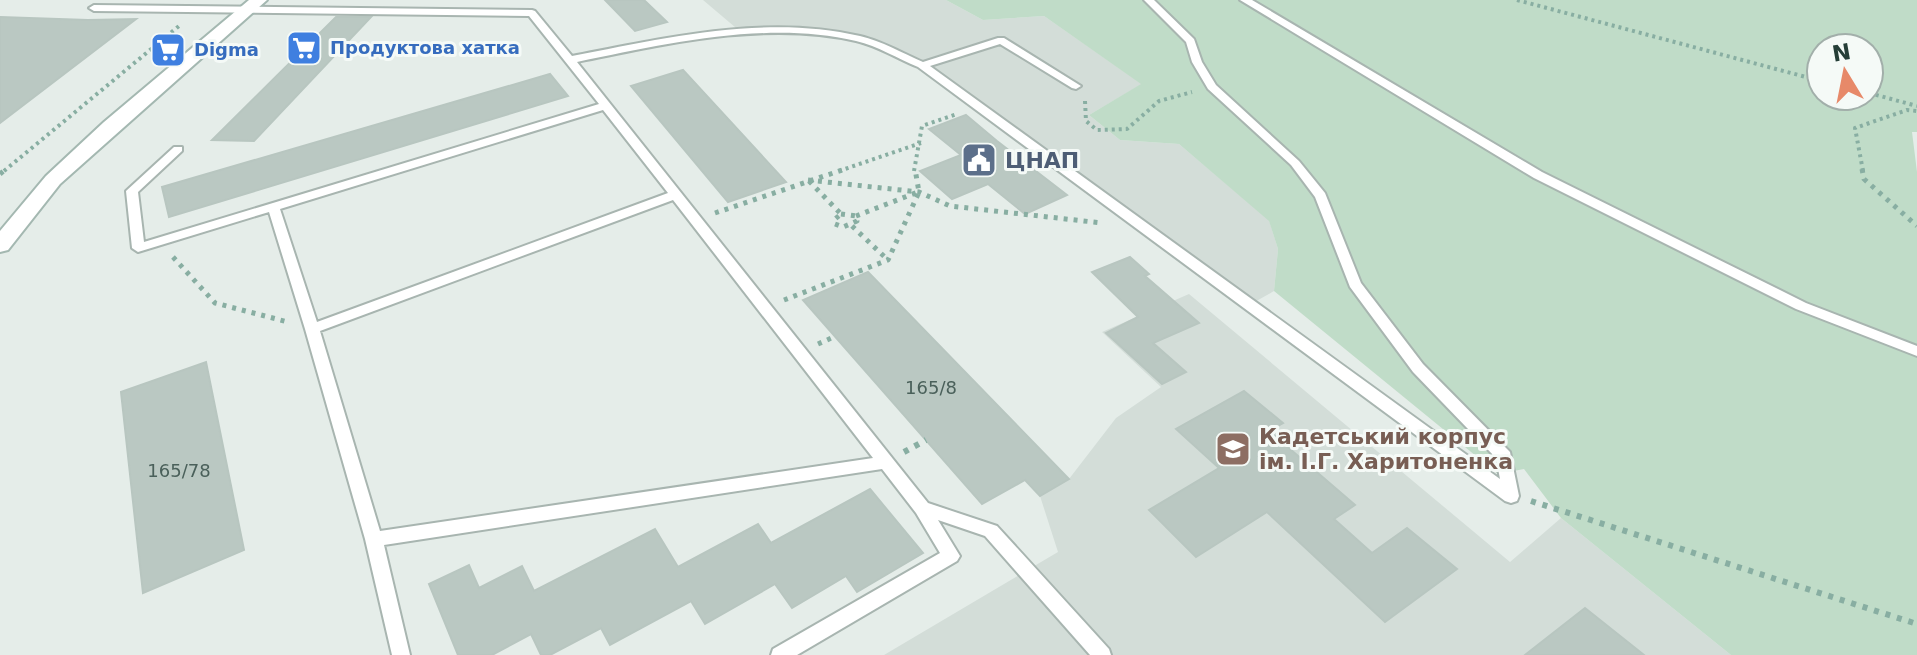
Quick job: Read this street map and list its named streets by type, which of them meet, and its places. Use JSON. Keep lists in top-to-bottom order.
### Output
{
  "places": {
    "supermarket": ["Продуктова хатка", "Digma"],
    "public building": ["ЦНАП"],
    "school or university": ["Кадетський корпус ім. І.Г. Харитоненка"]
  },
  "house_numbers": ["165/8", "165/78"],
  "north": "top"
}
